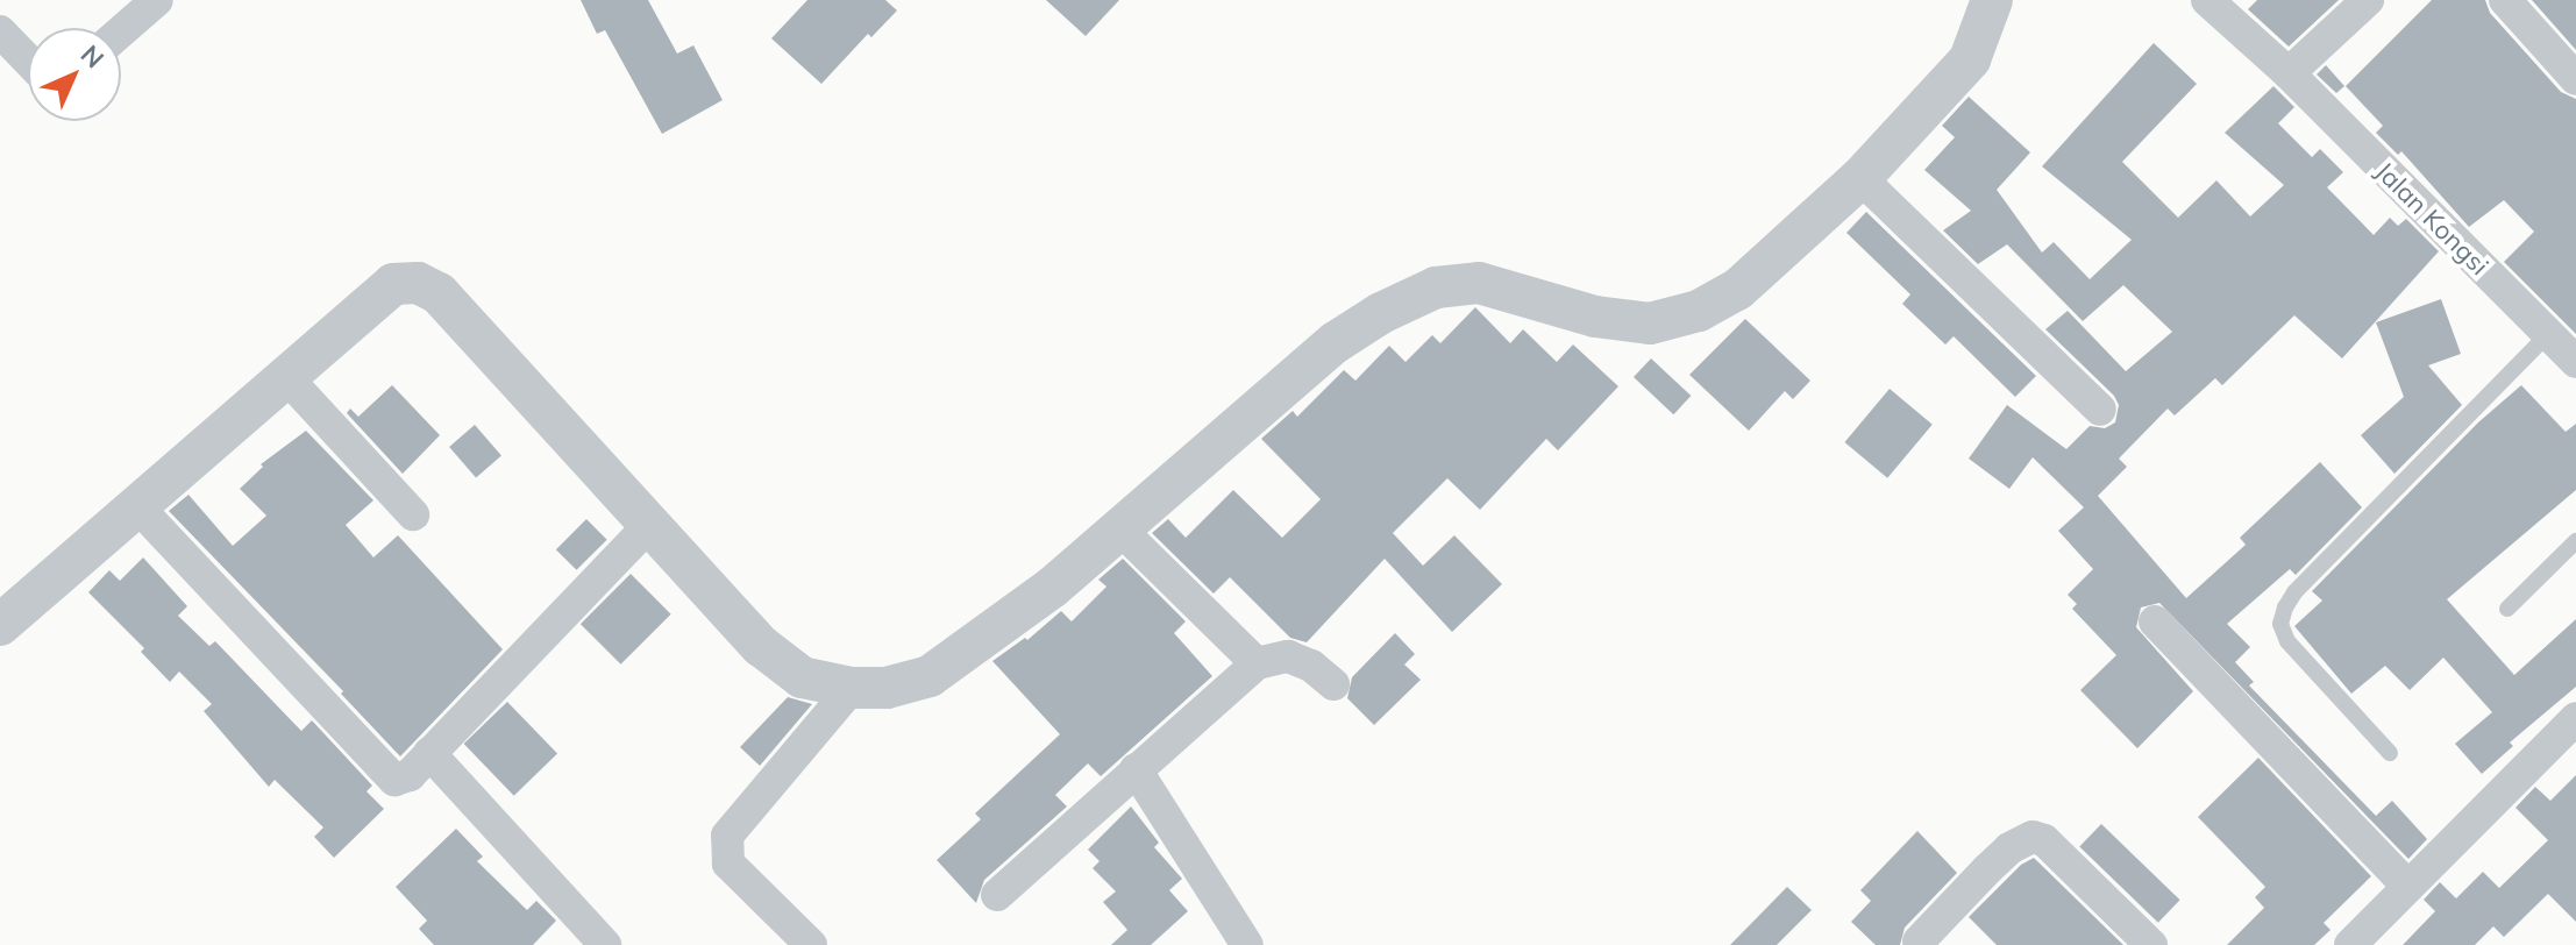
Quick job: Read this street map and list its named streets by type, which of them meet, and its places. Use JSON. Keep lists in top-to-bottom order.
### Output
{
  "streets": {
    "street": ["Jalan Kongsi"]
  },
  "north": "top right"
}
